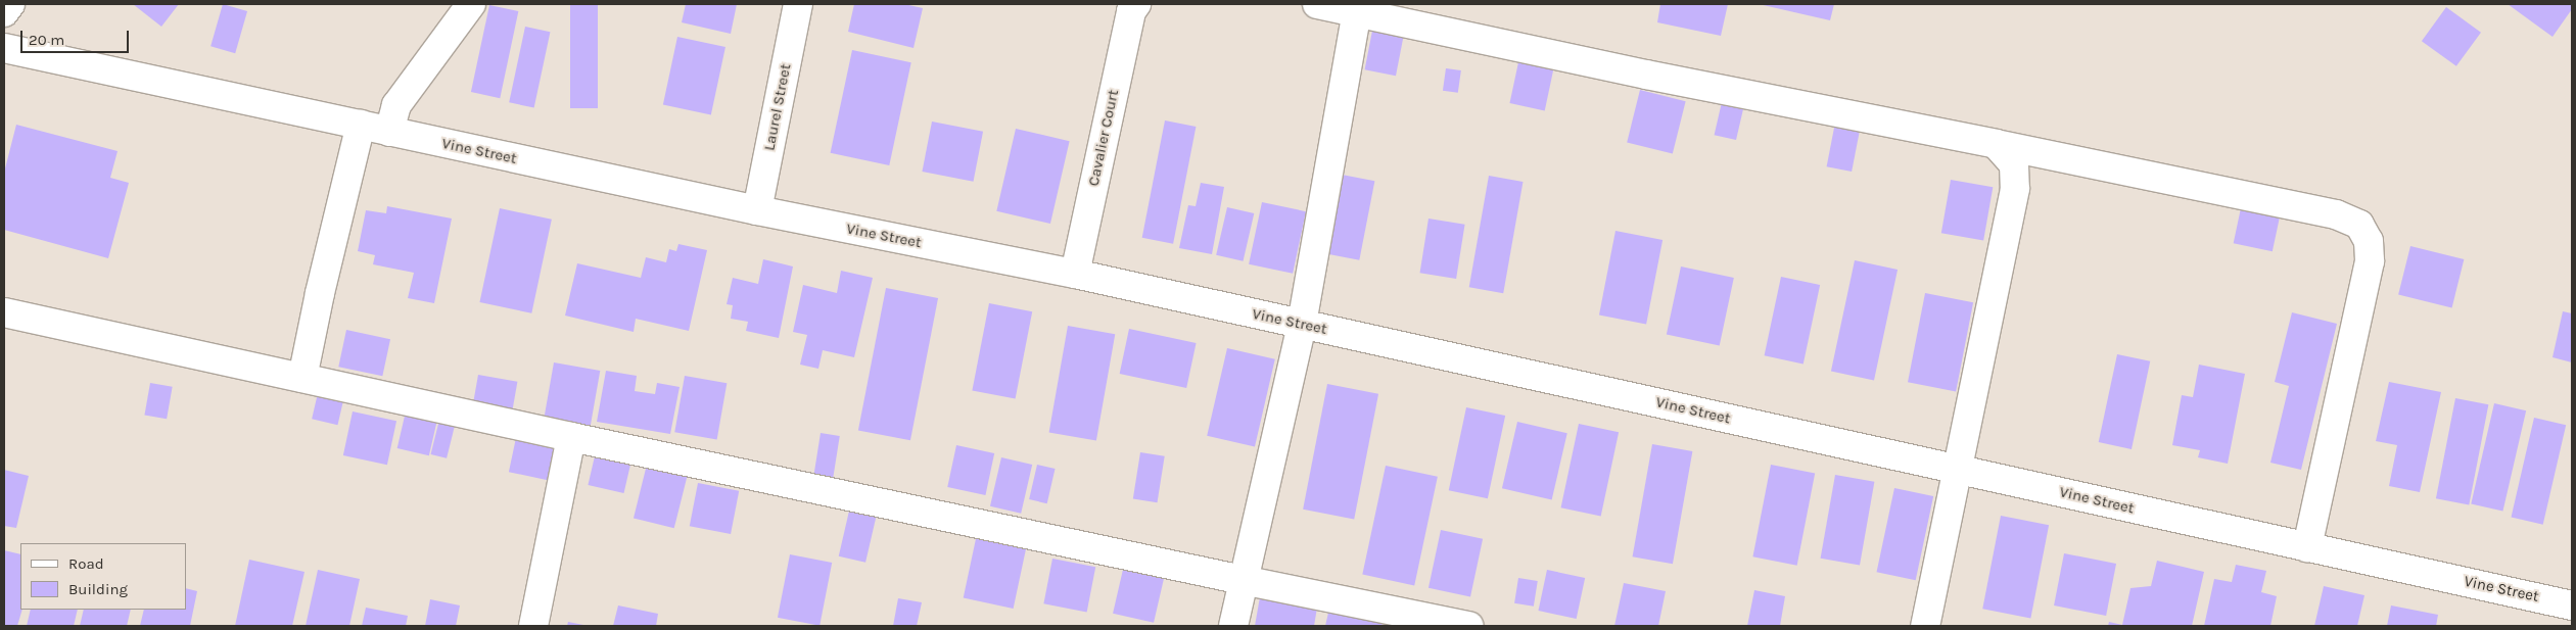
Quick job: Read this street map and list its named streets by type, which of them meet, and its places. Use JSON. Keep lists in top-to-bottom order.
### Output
{
  "streets": {
    "street": ["Laurel Street", "Cavalier Court", "Vine Street"]
  },
  "crossings": [
    ["Laurel Street", "Vine Street"],
    ["Cavalier Court", "Vine Street"]
  ],
  "legend": ["Road", "Building"],
  "scale_bar": "20 m"
}
